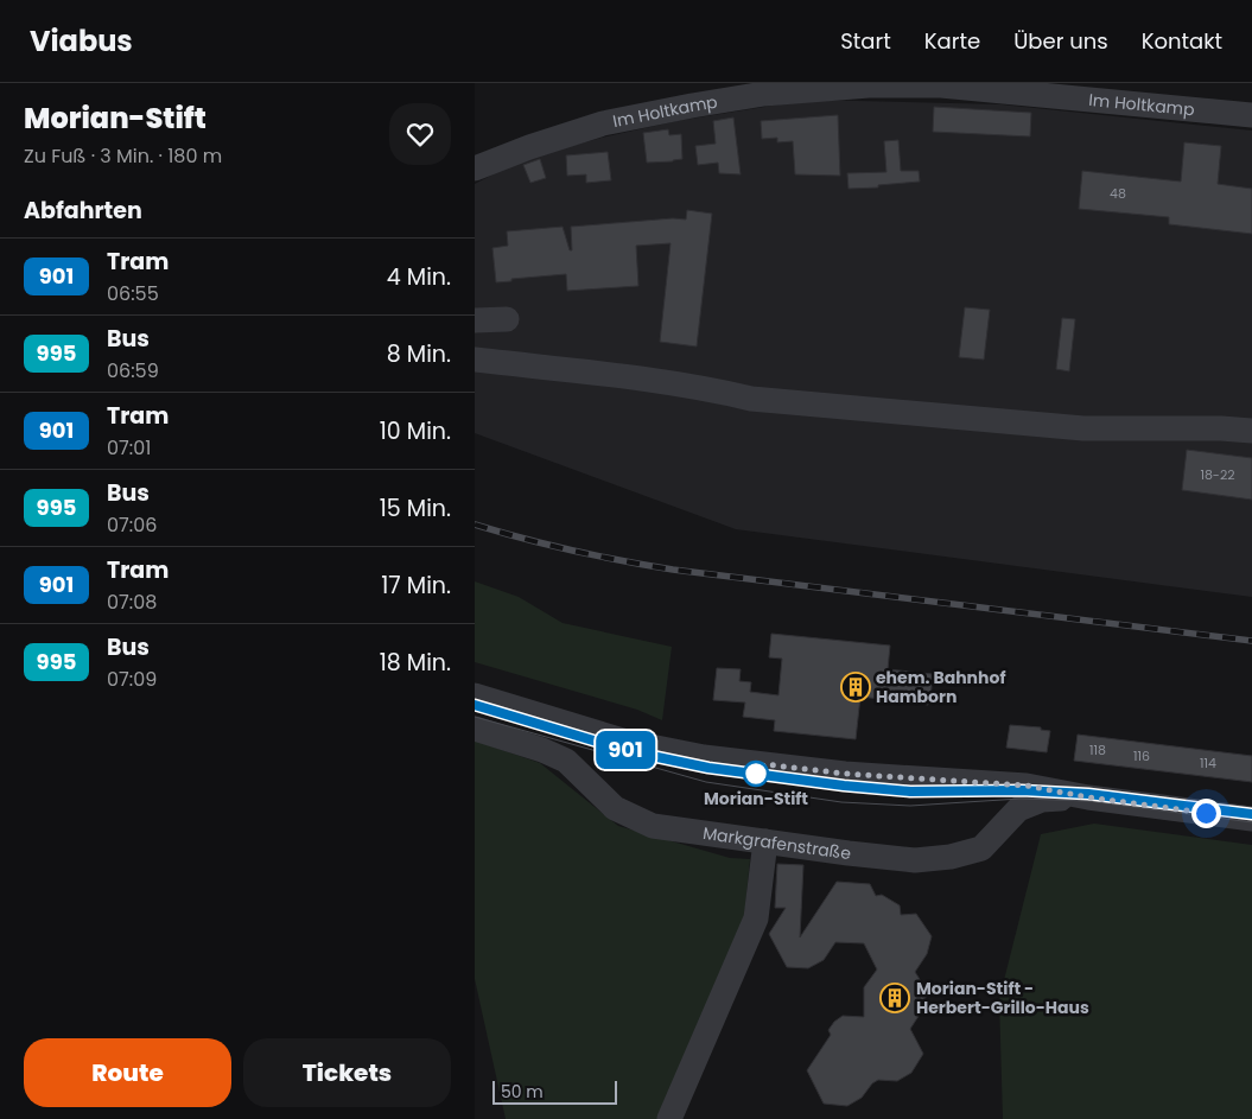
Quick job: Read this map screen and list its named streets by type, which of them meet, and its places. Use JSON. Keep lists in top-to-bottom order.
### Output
{
  "streets": {
    "street": ["Im Holtkamp", "Markgrafenstraße"]
  },
  "places": {
    "building": ["ehem. Bahnhof Hamborn", "Morian-Stift - Herbert-Grillo-Haus"],
    "other": ["Morian-Stift"]
  },
  "lines": ["tram line 901"],
  "house_numbers": [
    "48",
    "18-22",
    "118",
    "116",
    "114"
  ],
  "scale_bar": "50 m",
  "page": {
    "header": "Viabus",
    "nav": [
      "Start",
      "Karte",
      "Über uns",
      "Kontakt"
    ],
    "heading": [
      ["Morian-Stift", "Zu Fuß · 3 Min. · 180 m"],
      "Abfahrten"
    ],
    "on_map": "901",
    "list": [
      {
        "mark": "901",
        "name": "Tram",
        "note": "06:55",
        "value": "4 Min."
      },
      {
        "mark": "995",
        "name": "Bus",
        "note": "06:59",
        "value": "8 Min."
      },
      {
        "mark": "901",
        "name": "Tram",
        "note": "07:01",
        "value": "10 Min."
      },
      {
        "mark": "995",
        "name": "Bus",
        "note": "07:06",
        "value": "15 Min."
      },
      {
        "mark": "901",
        "name": "Tram",
        "note": "07:08",
        "value": "17 Min."
      },
      {
        "mark": "995",
        "name": "Bus",
        "note": "07:09",
        "value": "18 Min."
      }
    ],
    "buttons": ["Route", "Tickets"],
    "scale": "50 m"
  }
}
